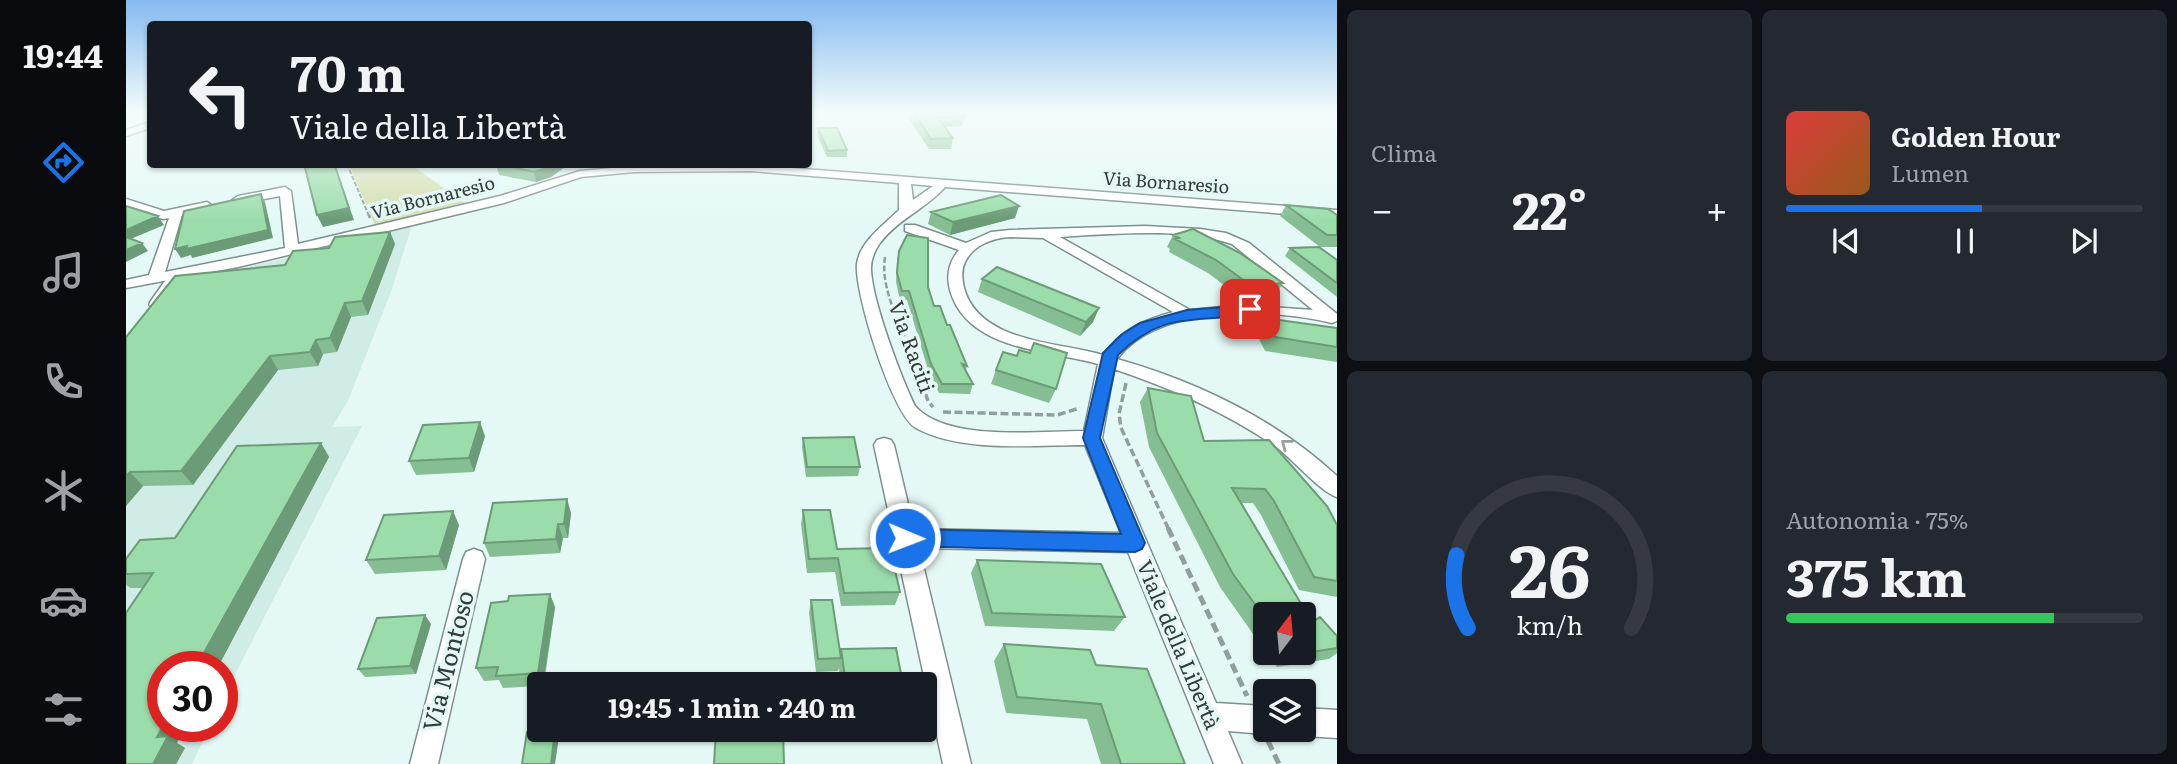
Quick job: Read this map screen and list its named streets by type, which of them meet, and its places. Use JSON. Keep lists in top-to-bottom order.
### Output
{
  "streets": {
    "street": [
      "Via Bornaresio",
      "Via Raciti",
      "Viale della Libertà",
      "Via Montoso"
    ]
  },
  "crossings": [
    ["Via Bornaresio", "Via Raciti"],
    ["Via Raciti", "Viale della Libertà"]
  ],
  "north": "top",
  "page": {
    "tabs": "19:44",
    "tile": [
      "Clima",
      ["Autonomia · 75%", "375 km"]
    ],
    "turn": ["70 m", "Viale della Libertà"],
    "song": ["Golden Hour", "Lumen"],
    "heat": ["−", "22°", "+"],
    "limit": "30",
    "trip": "19:45 · 1 min · 240 m",
    "gauge": ["26", "km/h"]
  }
}
